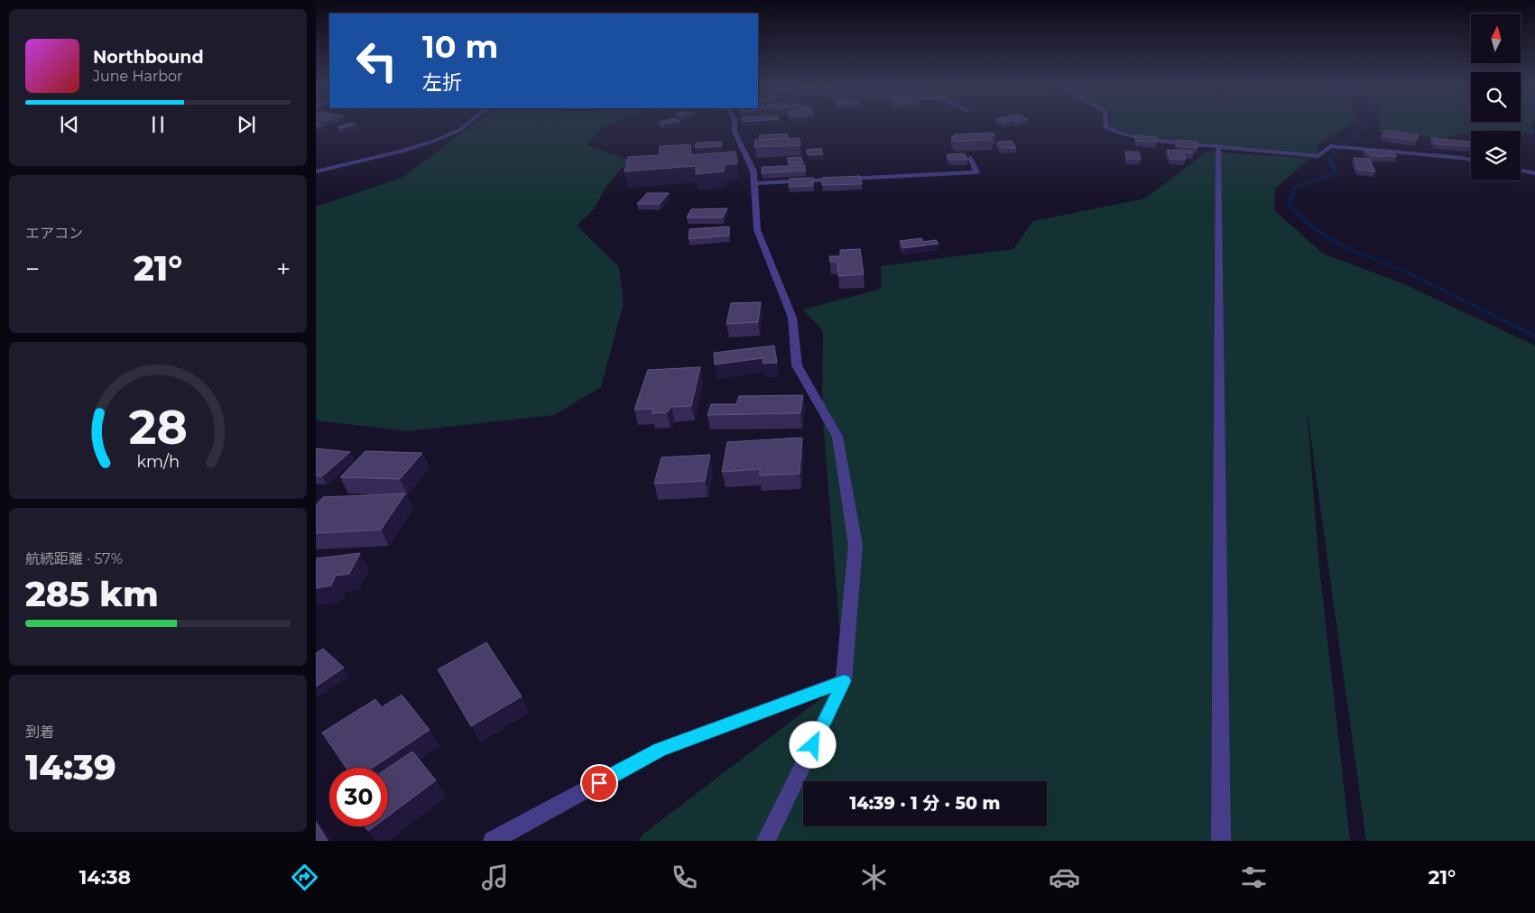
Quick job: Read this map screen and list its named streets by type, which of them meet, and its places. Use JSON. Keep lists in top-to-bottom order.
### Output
{
  "north": "top",
  "page": {
    "turn": ["10 m", "左折"],
    "song": ["Northbound", "June Harbor"],
    "tile": [
      "エアコン",
      ["航続距離 · 57%", "285 km"],
      ["到着", "14:39"]
    ],
    "heat": ["−", "21°", "+"],
    "limit": "30",
    "trip": "14:39 · 1 分 · 50 m",
    "tabs": ["14:38", "21°"],
    "gauge": ["28", "km/h"]
  }
}
